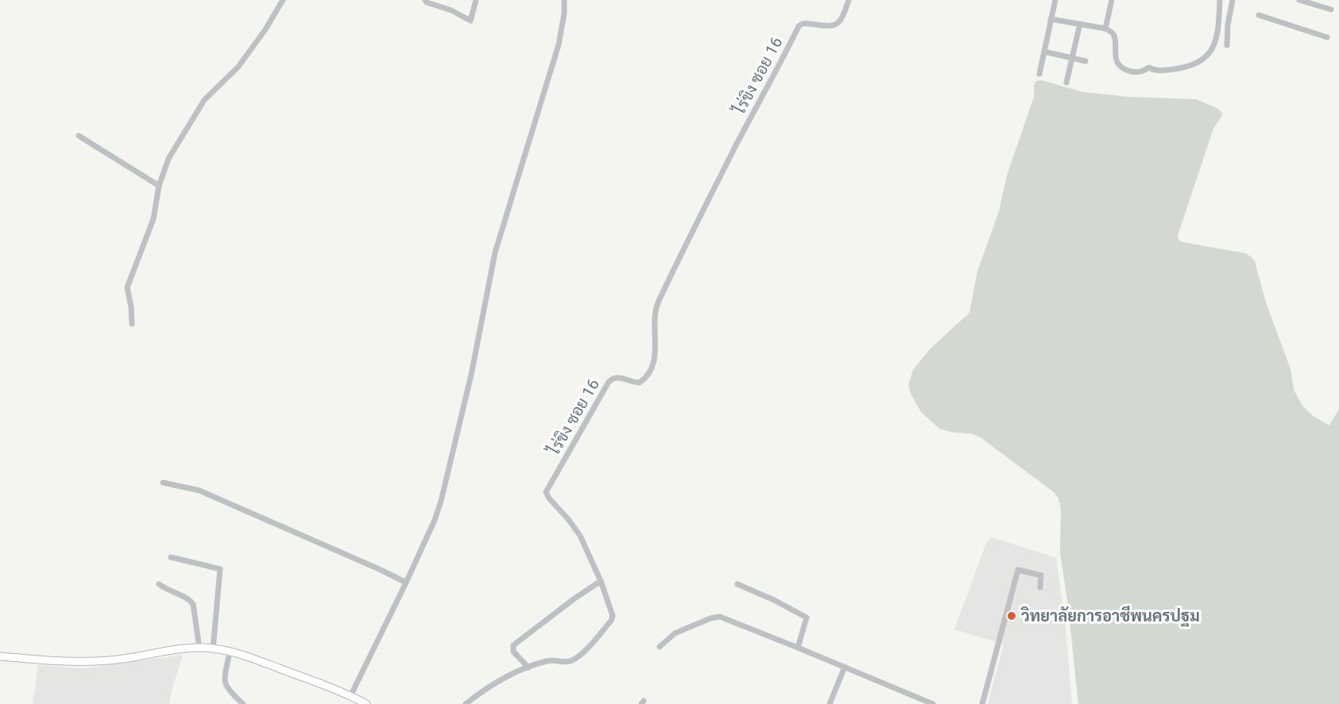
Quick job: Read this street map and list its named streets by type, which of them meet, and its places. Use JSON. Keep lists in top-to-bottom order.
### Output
{
  "streets": {
    "street": ["ไร่ขิง ซอย 16"]
  },
  "places": ["วิทยาลัยการอาชีพนครปฐม"]
}
